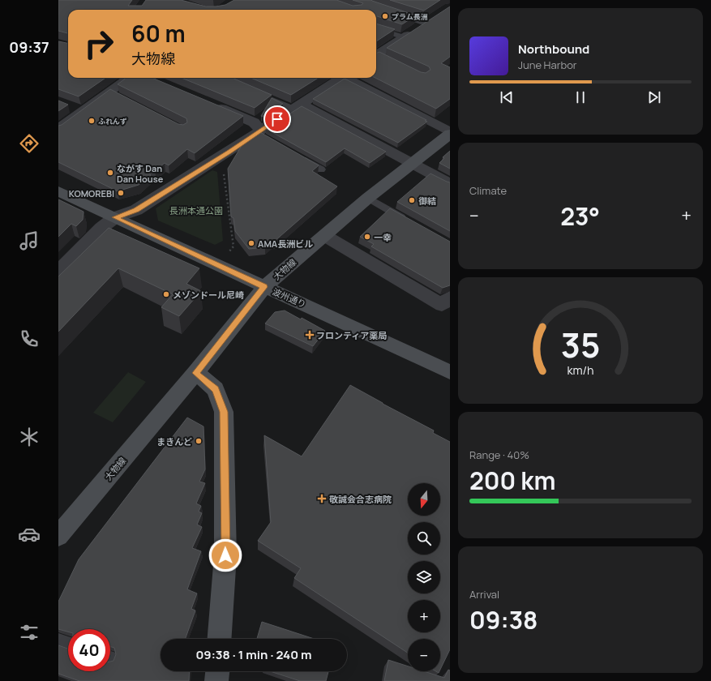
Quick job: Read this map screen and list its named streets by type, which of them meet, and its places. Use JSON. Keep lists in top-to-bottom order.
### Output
{
  "streets": {
    "street": ["大物線", "波州通り"]
  },
  "crossings": [
    ["大物線", "波州通り"]
  ],
  "parks": ["長洲本通公園"],
  "places": {
    "other": [
      "プラム長洲",
      "ふれんず",
      "ながす Dan Dan House",
      "KOMOREBI",
      "御結",
      "一幸",
      "AMA長洲ビル",
      "メゾンドール尼崎",
      "まきんど"
    ],
    "health": ["フロンティア薬局", "敬誠会合志病院"]
  },
  "north": "bottom",
  "page": {
    "tabs": "09:37",
    "turn": ["60 m", "大物線"],
    "song": ["Northbound", "June Harbor"],
    "tile": [
      "Climate",
      ["Range · 40%", "200 km"],
      ["Arrival", "09:38"]
    ],
    "heat": ["−", "23°", "+"],
    "map_buttons": ["+", "−"],
    "limit": "40",
    "trip": "09:38 · 1 min · 240 m",
    "gauge": ["35", "km/h"]
  }
}
